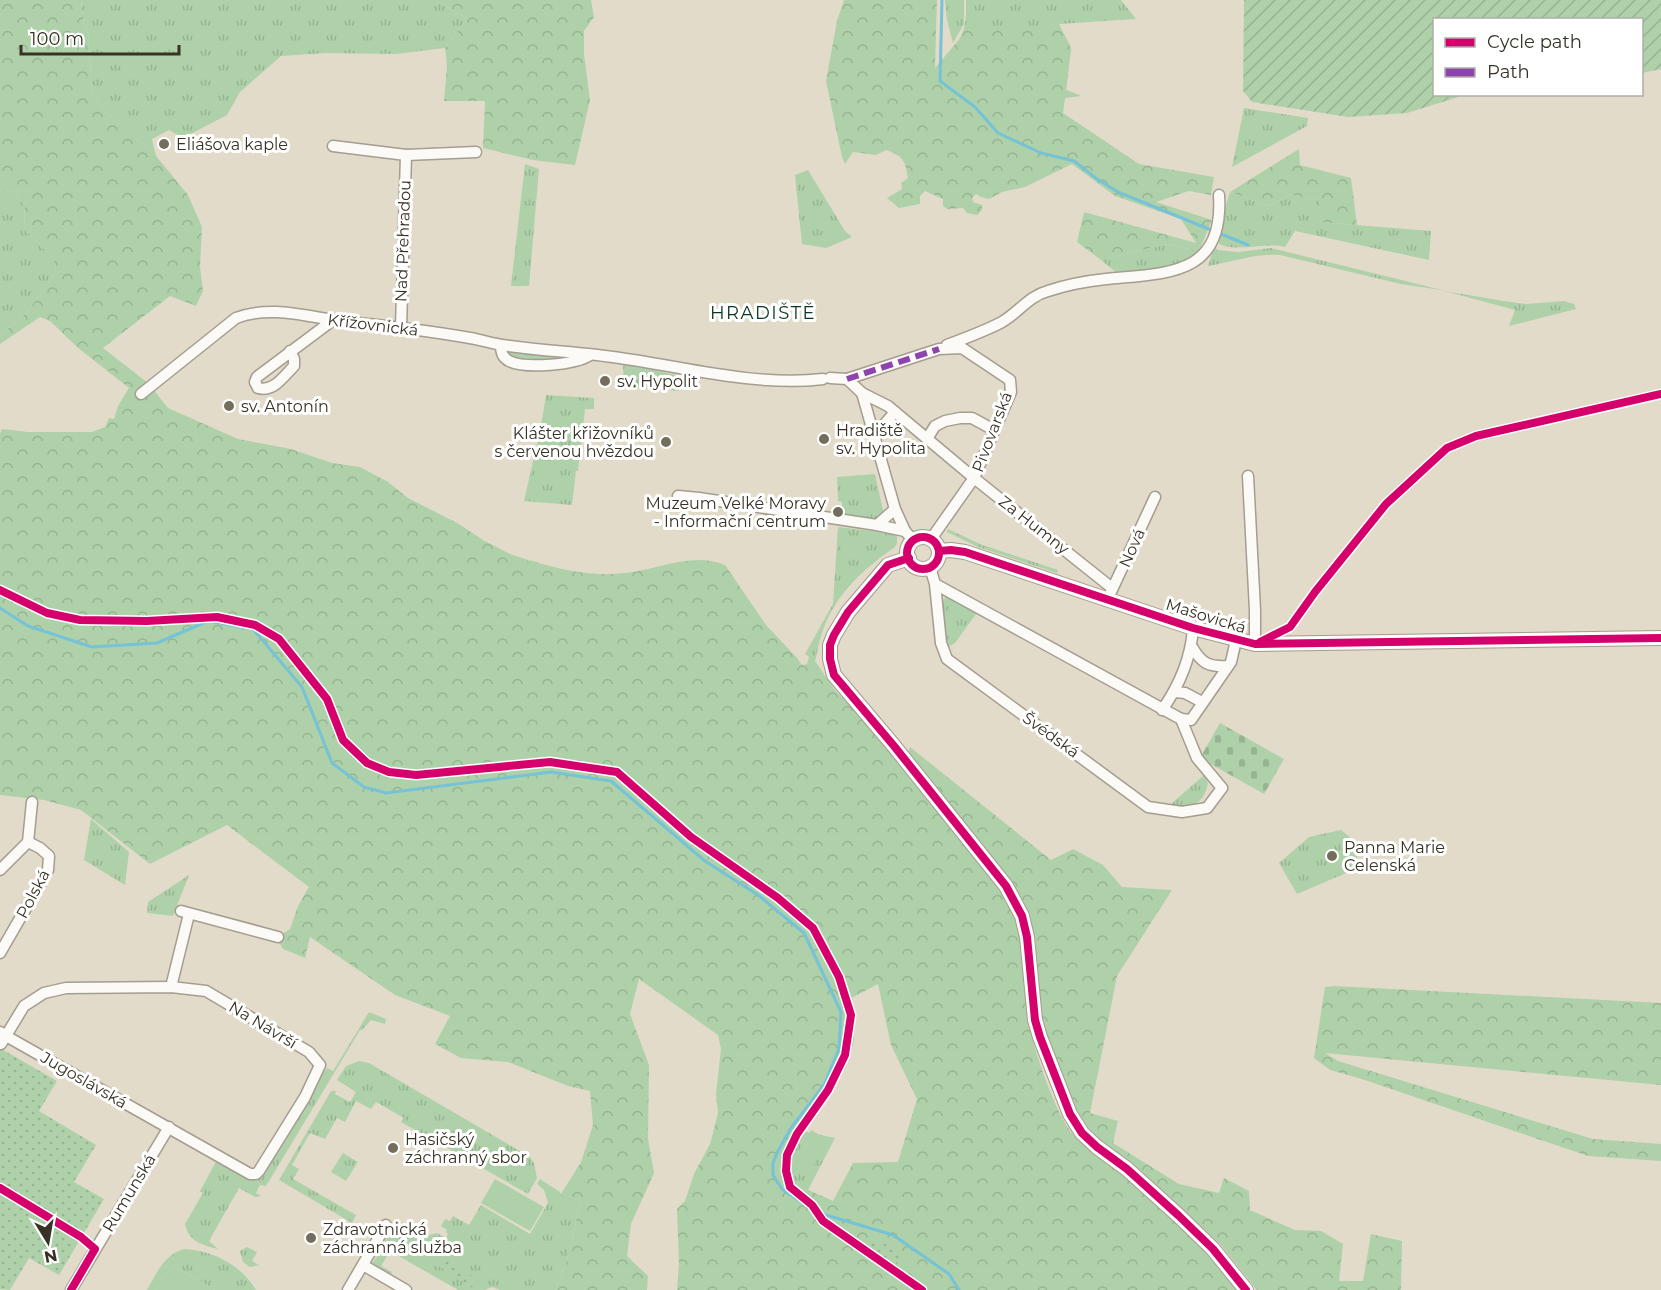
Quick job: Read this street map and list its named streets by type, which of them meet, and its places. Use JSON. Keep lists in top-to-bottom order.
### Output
{
  "streets": {
    "street": [
      "Nad Přehradou",
      "Křížovnická",
      "Pivovarská",
      "Za Humny",
      "Nová",
      "Mašovická",
      "Švédská",
      "Polská",
      "Na Návrší",
      "Jugoslávská",
      "Rumunská"
    ]
  },
  "crossings": [
    ["Nad Přehradou", "Křížovnická"],
    ["Křížovnická", "Pivovarská"],
    ["Pivovarská", "Za Humny"],
    ["Pivovarská", "Mašovická"],
    ["Za Humny", "Nová"],
    ["Za Humny", "Mašovická"],
    ["Nová", "Mašovická"],
    ["Na Návrší", "Jugoslávská"],
    ["Na Návrší", "Rumunská"],
    ["Jugoslávská", "Rumunská"]
  ],
  "districts": ["HRADIŠTĚ"],
  "places": [
    "Eliášova kaple",
    "sv. Hypolit",
    "sv. Antonín",
    "Hradiště sv. Hypolita",
    "Klášter křižovníků s červenou hvězdou",
    "Muzeum Velké Moravy - Informační centrum",
    "Panna Marie Celenská",
    "Hasičský záchranný sbor",
    "Zdravotnická záchranná služba"
  ],
  "legend": ["Cycle path", "Path"],
  "scale_bar": "100 m",
  "north": "bottom"
}
